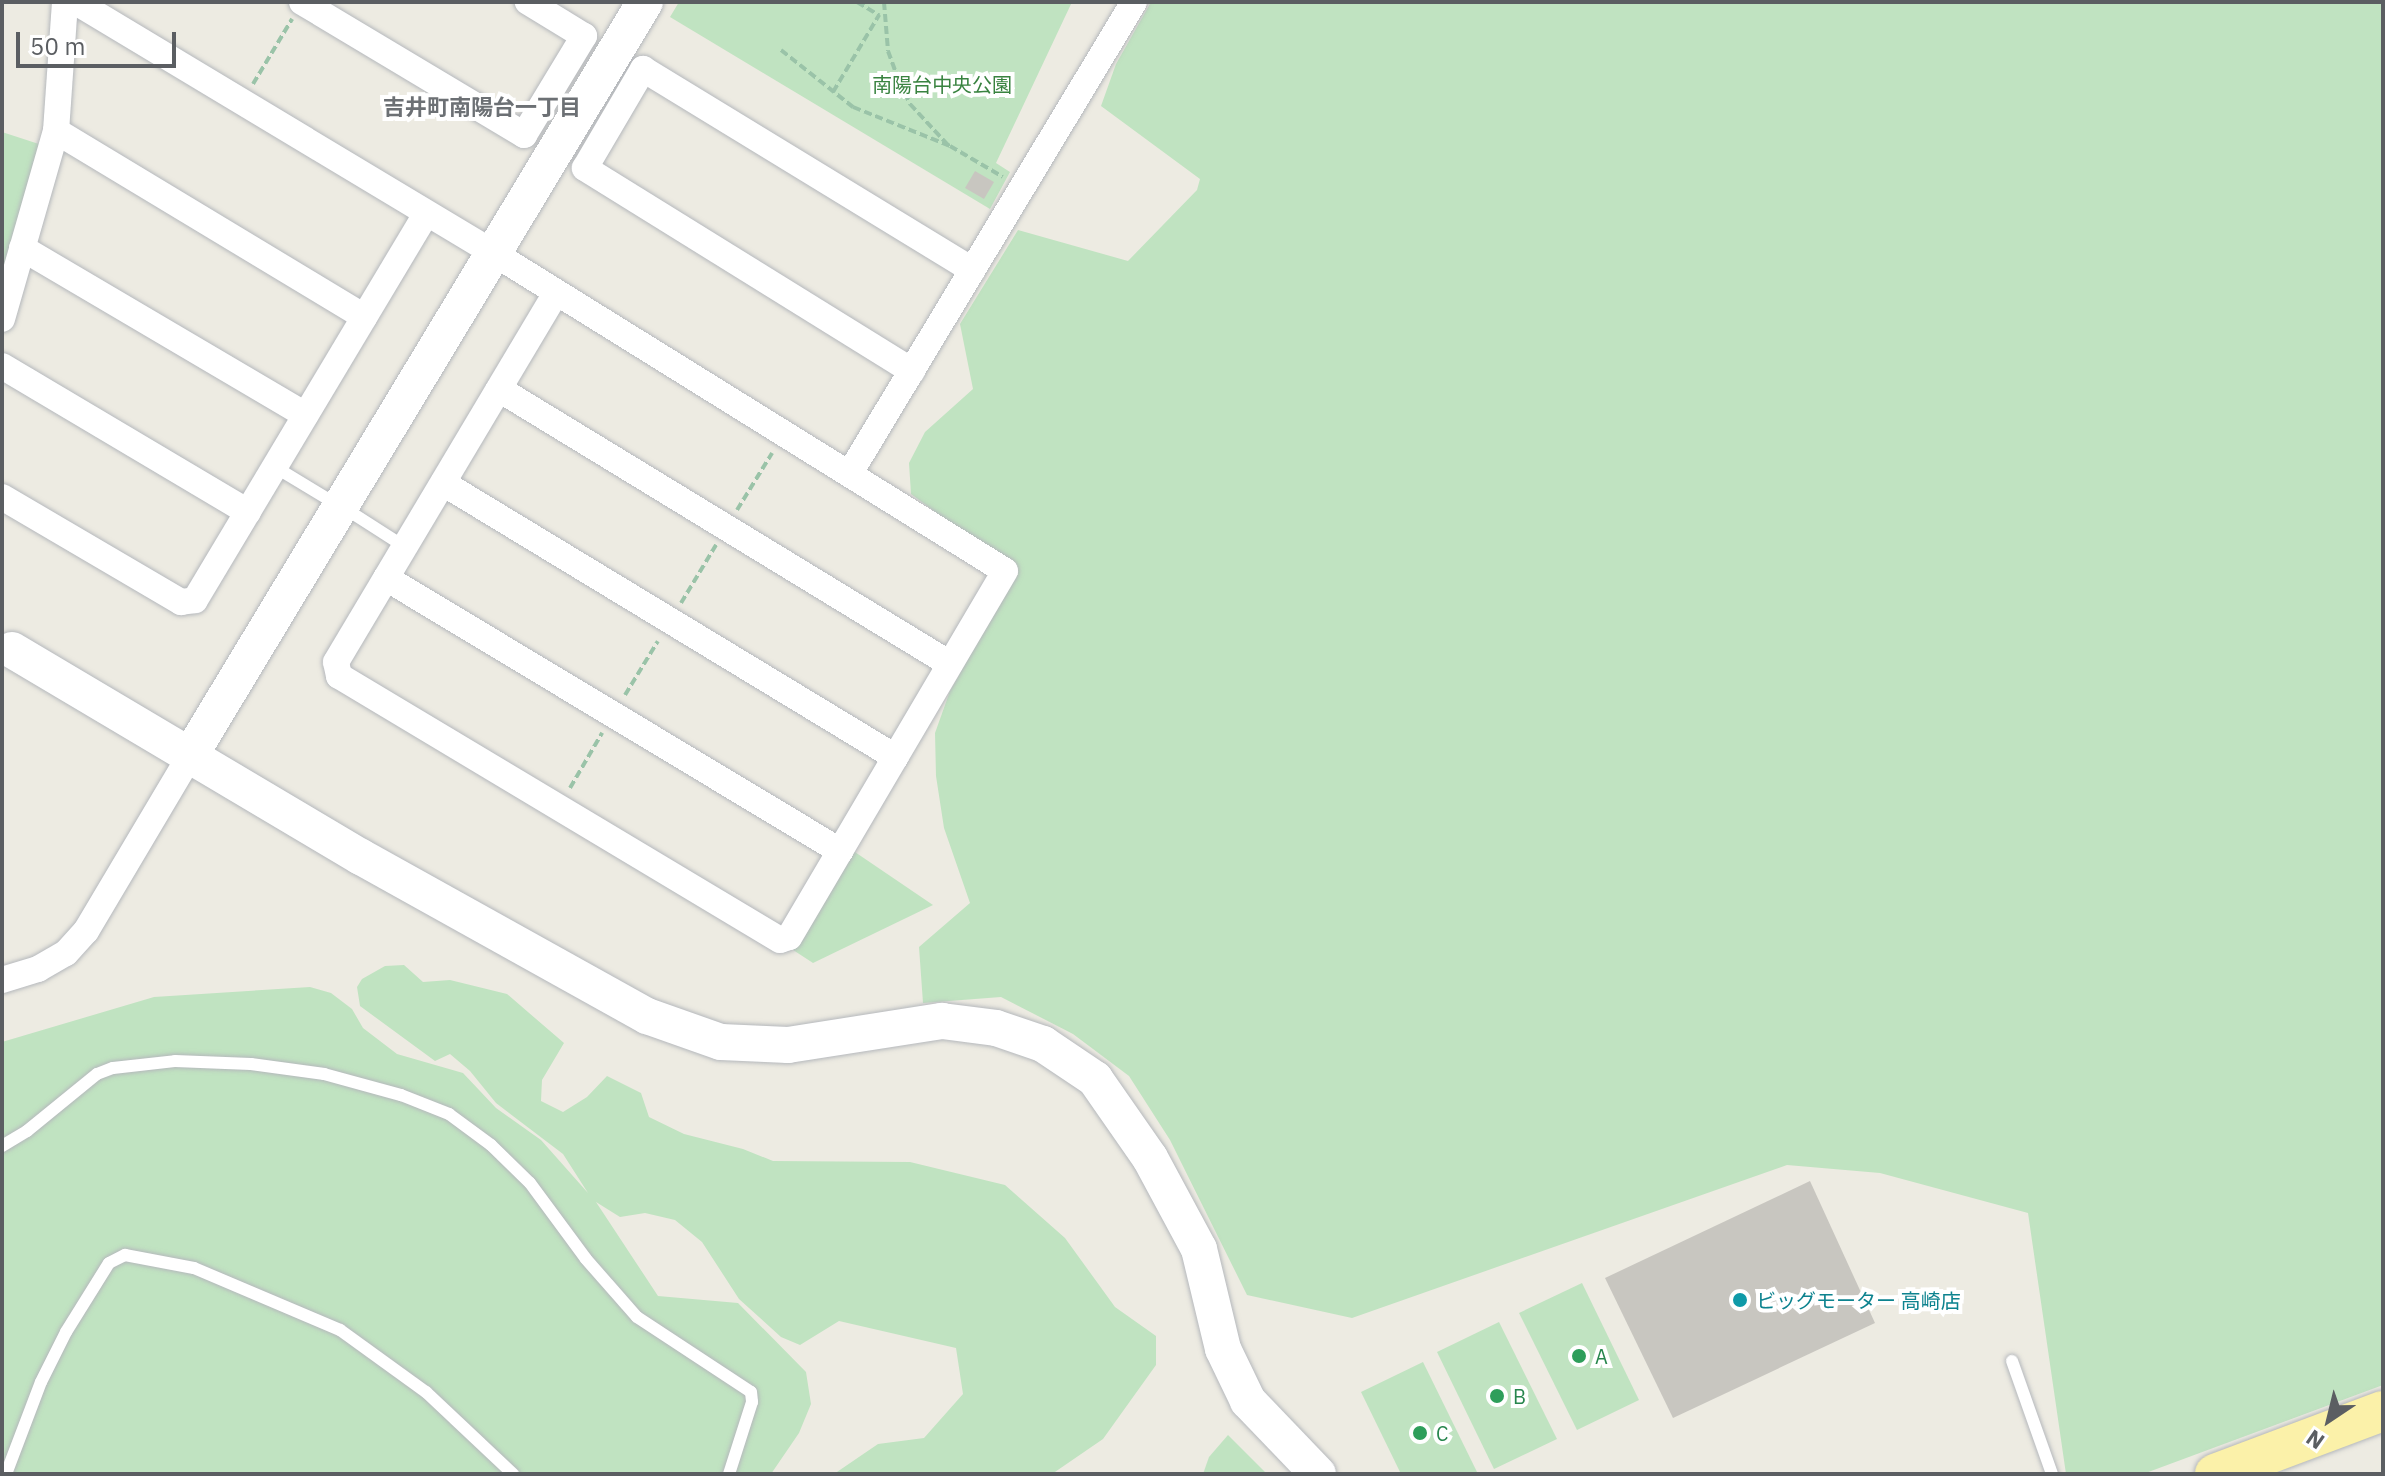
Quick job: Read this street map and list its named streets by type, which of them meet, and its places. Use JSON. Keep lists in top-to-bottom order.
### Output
{
  "districts": ["吉井町南陽台一丁目"],
  "parks": ["南陽台中央公園"],
  "places": [
    "ビッグモーター 高崎店",
    "A",
    "B",
    "C"
  ],
  "scale_bar": "50 m",
  "north": "bottom left"
}
